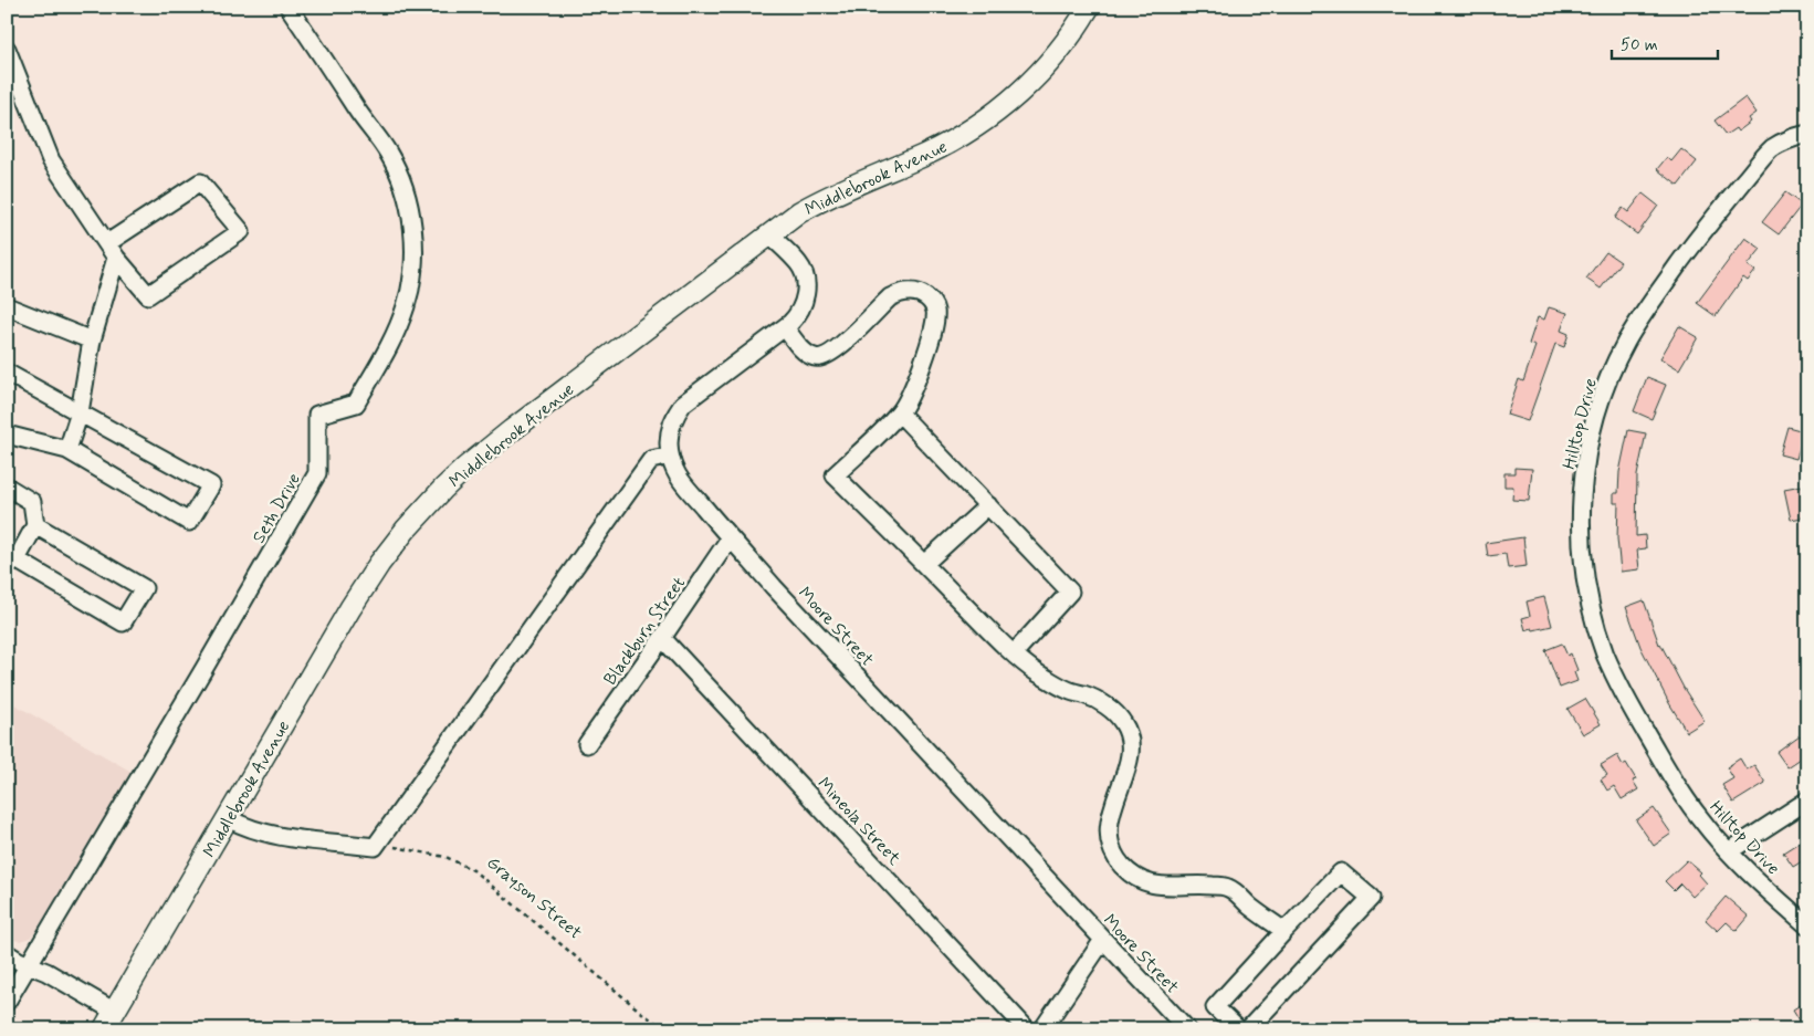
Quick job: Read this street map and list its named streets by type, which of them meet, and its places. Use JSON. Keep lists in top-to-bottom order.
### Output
{
  "streets": {
    "main road": ["Middlebrook Avenue"],
    "street": [
      "Hilltop Drive",
      "Seth Drive",
      "Moore Street",
      "Blackburn Street",
      "Mineola Street"
    ],
    "path": ["Grayson Street"]
  },
  "crossings": [
    ["Middlebrook Avenue", "Moore Street"],
    ["Moore Street", "Blackburn Street"],
    ["Blackburn Street", "Mineola Street"]
  ],
  "scale_bar": "50 m"
}
